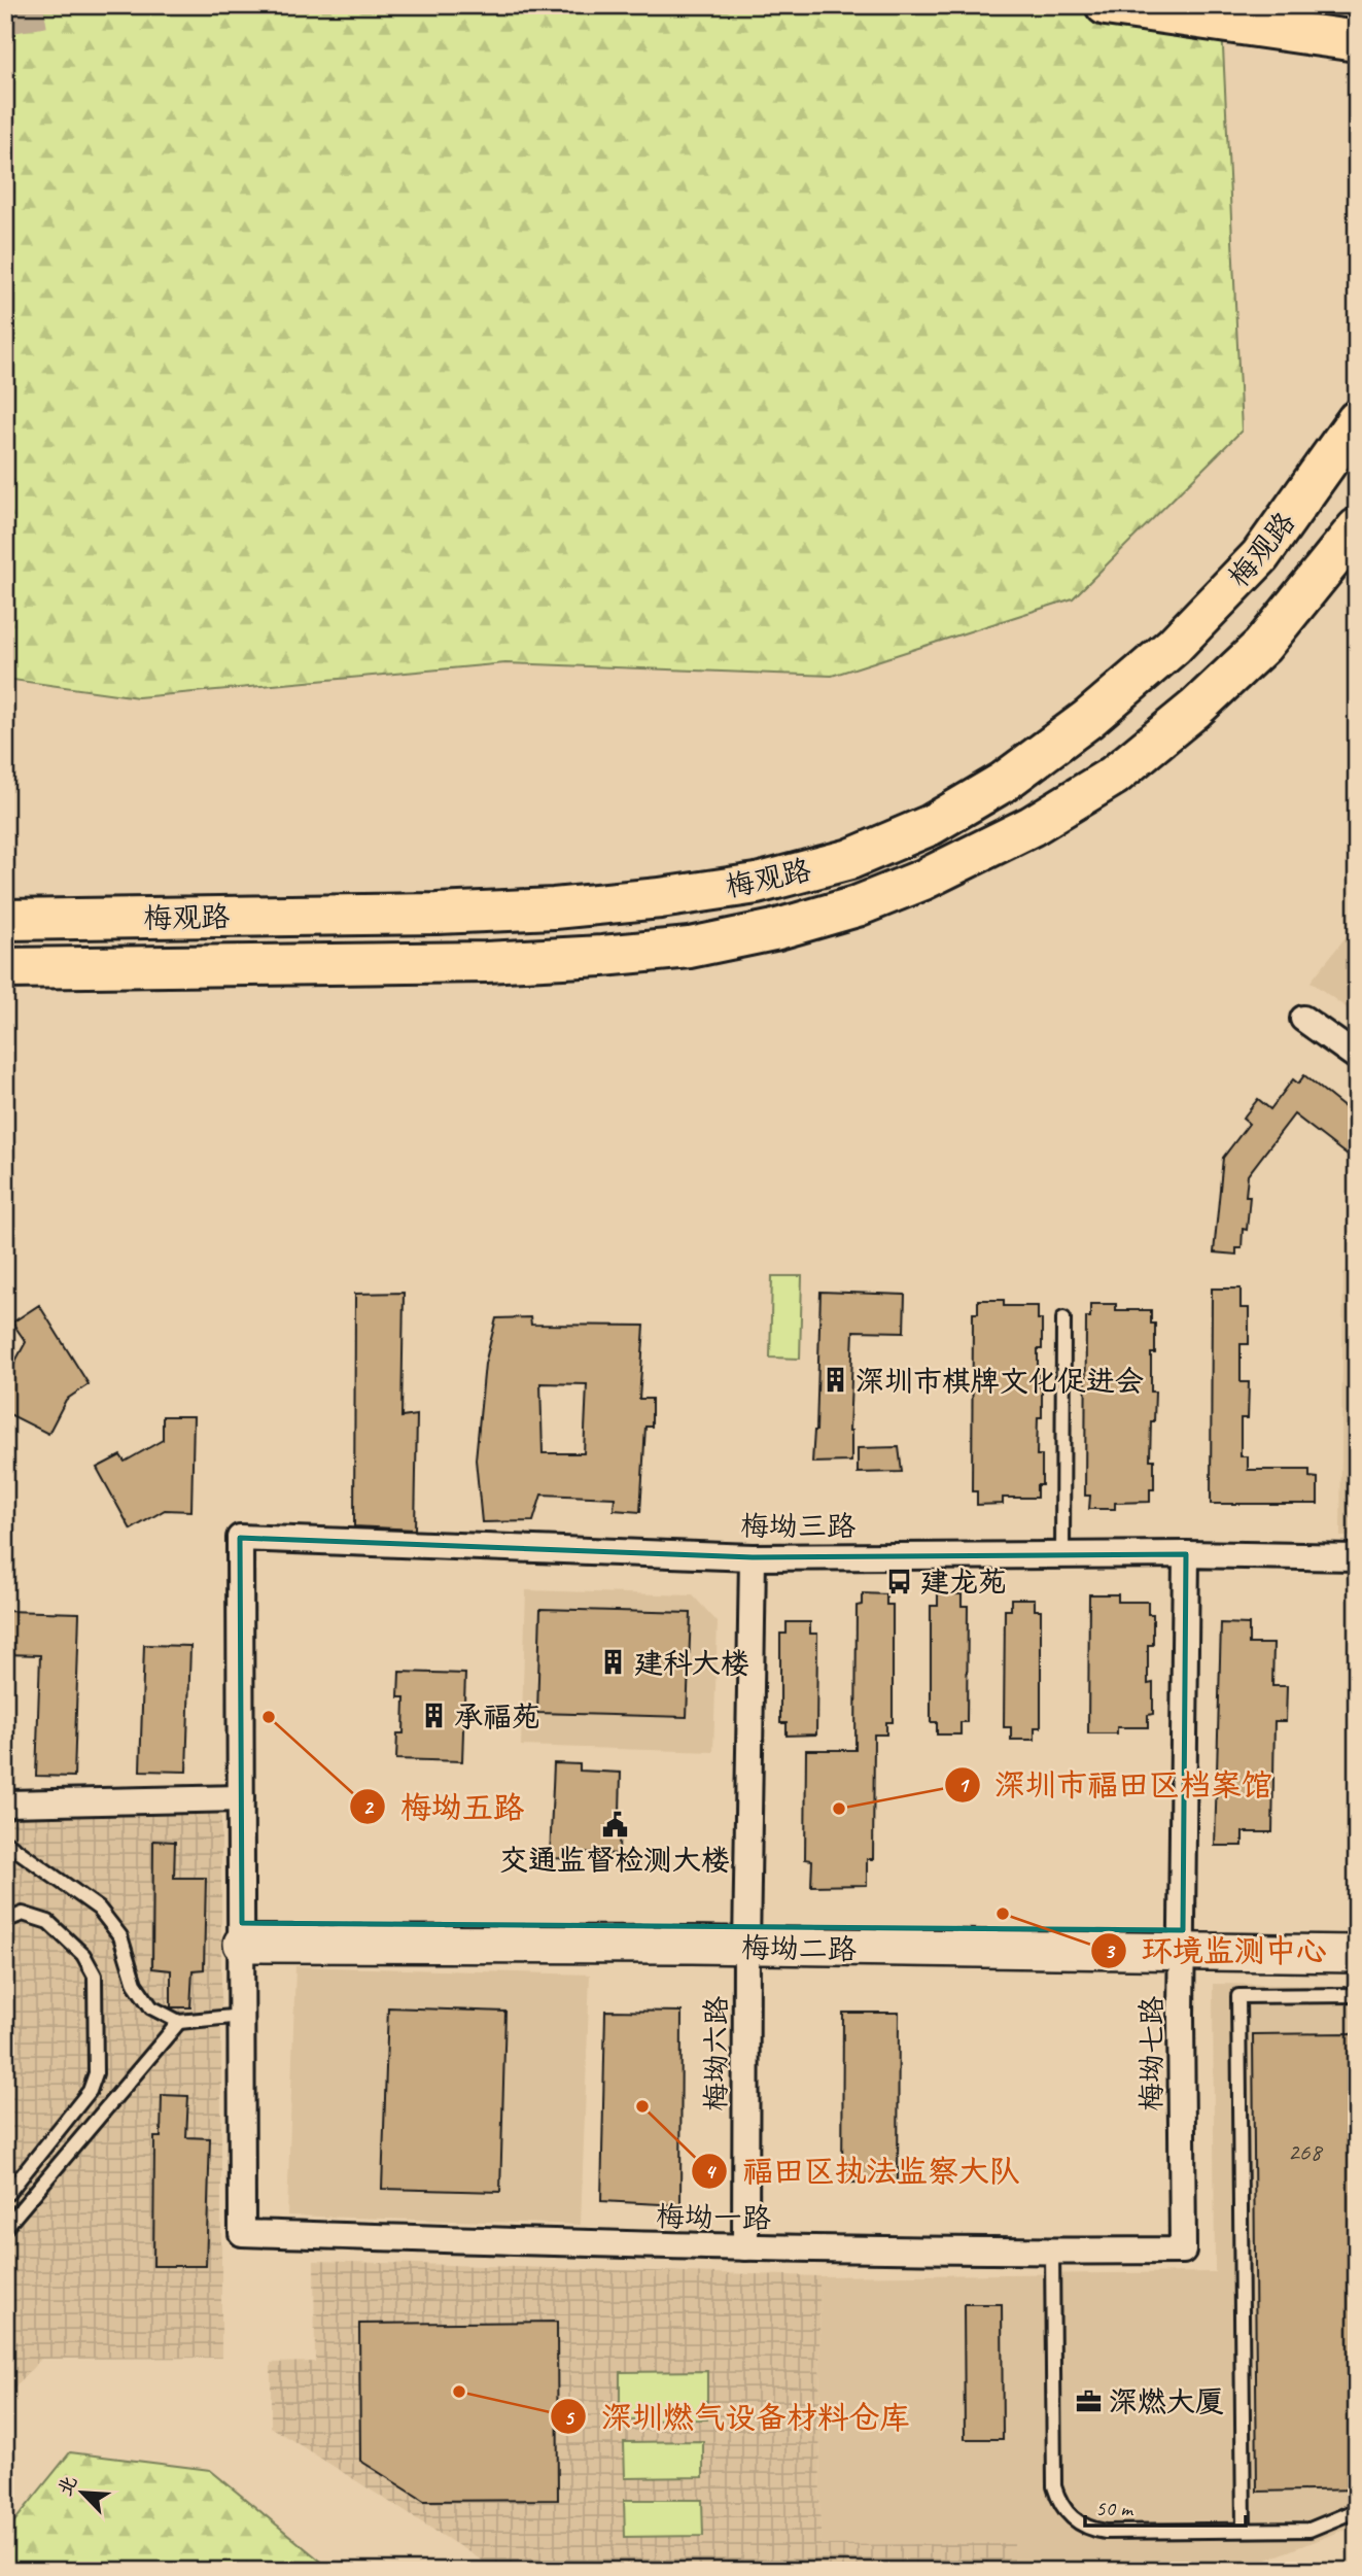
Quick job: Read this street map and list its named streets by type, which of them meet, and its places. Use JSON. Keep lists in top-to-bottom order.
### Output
{
  "streets": {
    "highway": ["梅观路"],
    "street": [
      "梅坳三路",
      "梅坳二路",
      "梅坳六路",
      "梅坳七路",
      "梅坳一路"
    ]
  },
  "crossings": [
    ["梅坳三路", "梅坳六路"],
    ["梅坳三路", "梅坳七路"],
    ["梅坳二路", "梅坳六路"],
    ["梅坳二路", "梅坳七路"],
    ["梅坳六路", "梅坳一路"],
    ["梅坳七路", "梅坳一路"]
  ],
  "places": {
    "building": ["深圳市棋牌文化促进会", "建科大楼", "承福苑"],
    "bus stop": ["建龙苑"],
    "other": [
      "梅坳五路",
      "深圳市福田区档案馆",
      "环境监测中心",
      "福田区执法监察大队",
      "深圳燃气设备材料仓库"
    ],
    "public building": ["交通监督检测大楼"],
    "office": ["深燃大厦"]
  },
  "house_numbers": ["268"],
  "scale_bar": "50 m",
  "north": "top left"
}
